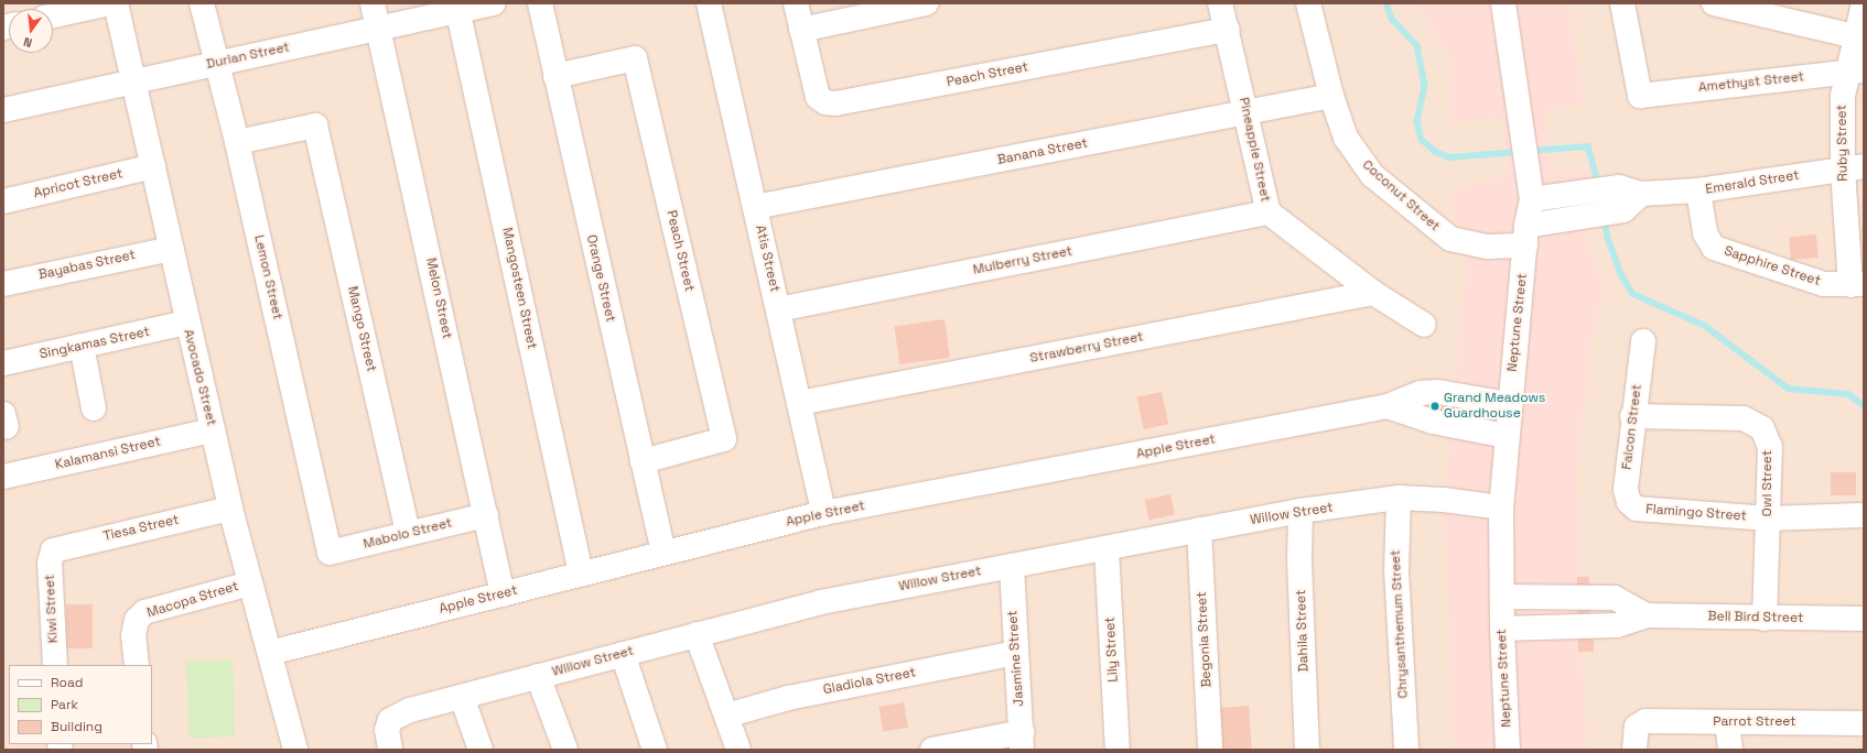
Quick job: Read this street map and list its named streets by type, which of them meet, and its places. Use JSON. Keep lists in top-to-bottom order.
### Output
{
  "streets": {
    "street": [
      "Durian Street",
      "Peach Street",
      "Amethyst Street",
      "Ruby Street",
      "Pineapple Street",
      "Banana Street",
      "Emerald Street",
      "Apricot Street",
      "Coconut Street",
      "Atis Street",
      "Mulberry Street",
      "Bayabas Street",
      "Sapphire Street",
      "Lemon Street",
      "Orange Street",
      "Mangosteen Street",
      "Melon Street",
      "Neptune Street",
      "Mango Street",
      "Singkamas Street",
      "Strawberry Street",
      "Avocado Street",
      "Falcon Street",
      "Apple Street",
      "Kalamansi Street",
      "Owl Street",
      "Flamingo Street",
      "Willow Street",
      "Tiesa Street",
      "Mabolo Street",
      "Macopa Street",
      "Kiwi Street",
      "Bell Bird Street",
      "Chrysanthemum Street",
      "Dahila Street",
      "Begonia Street",
      "Lily Street",
      "Jasmine Street",
      "Gladiola Street",
      "Parrot Street"
    ]
  },
  "crossings": [
    ["Durian Street", "Lemon Street"],
    ["Durian Street", "Mangosteen Street"],
    ["Durian Street", "Melon Street"],
    ["Durian Street", "Avocado Street"],
    ["Peach Street", "Pineapple Street"],
    ["Peach Street", "Orange Street"],
    ["Amethyst Street", "Ruby Street"],
    ["Ruby Street", "Emerald Street"],
    ["Ruby Street", "Sapphire Street"],
    ["Pineapple Street", "Banana Street"],
    ["Pineapple Street", "Mulberry Street"],
    ["Pineapple Street", "Strawberry Street"],
    ["Banana Street", "Coconut Street"],
    ["Banana Street", "Atis Street"],
    ["Emerald Street", "Sapphire Street"],
    ["Emerald Street", "Neptune Street"],
    ["Apricot Street", "Avocado Street"],
    ["Coconut Street", "Neptune Street"],
    ["Atis Street", "Mulberry Street"],
    ["Atis Street", "Strawberry Street"],
    ["Atis Street", "Apple Street"],
    ["Bayabas Street", "Avocado Street"],
    ["Lemon Street", "Mango Street"],
    ["Lemon Street", "Mabolo Street"],
    ["Orange Street", "Apple Street"],
    ["Mangosteen Street", "Apple Street"],
    ["Melon Street", "Apple Street"],
    ["Melon Street", "Mabolo Street"],
    ["Neptune Street", "Apple Street"],
    ["Neptune Street", "Willow Street"],
    ["Neptune Street", "Bell Bird Street"],
    ["Mango Street", "Mabolo Street"],
    ["Singkamas Street", "Avocado Street"],
    ["Avocado Street", "Apple Street"],
    ["Avocado Street", "Kalamansi Street"],
    ["Avocado Street", "Tiesa Street"],
    ["Avocado Street", "Macopa Street"],
    ["Falcon Street", "Owl Street"],
    ["Falcon Street", "Flamingo Street"],
    ["Owl Street", "Flamingo Street"],
    ["Owl Street", "Bell Bird Street"],
    ["Willow Street", "Chrysanthemum Street"],
    ["Willow Street", "Dahila Street"],
    ["Willow Street", "Begonia Street"],
    ["Willow Street", "Lily Street"],
    ["Willow Street", "Jasmine Street"],
    ["Tiesa Street", "Kiwi Street"],
    ["Jasmine Street", "Gladiola Street"]
  ],
  "places": ["Grand Meadows Guardhouse"],
  "legend": ["Road", "Park", "Building"],
  "north": "bottom"
}
